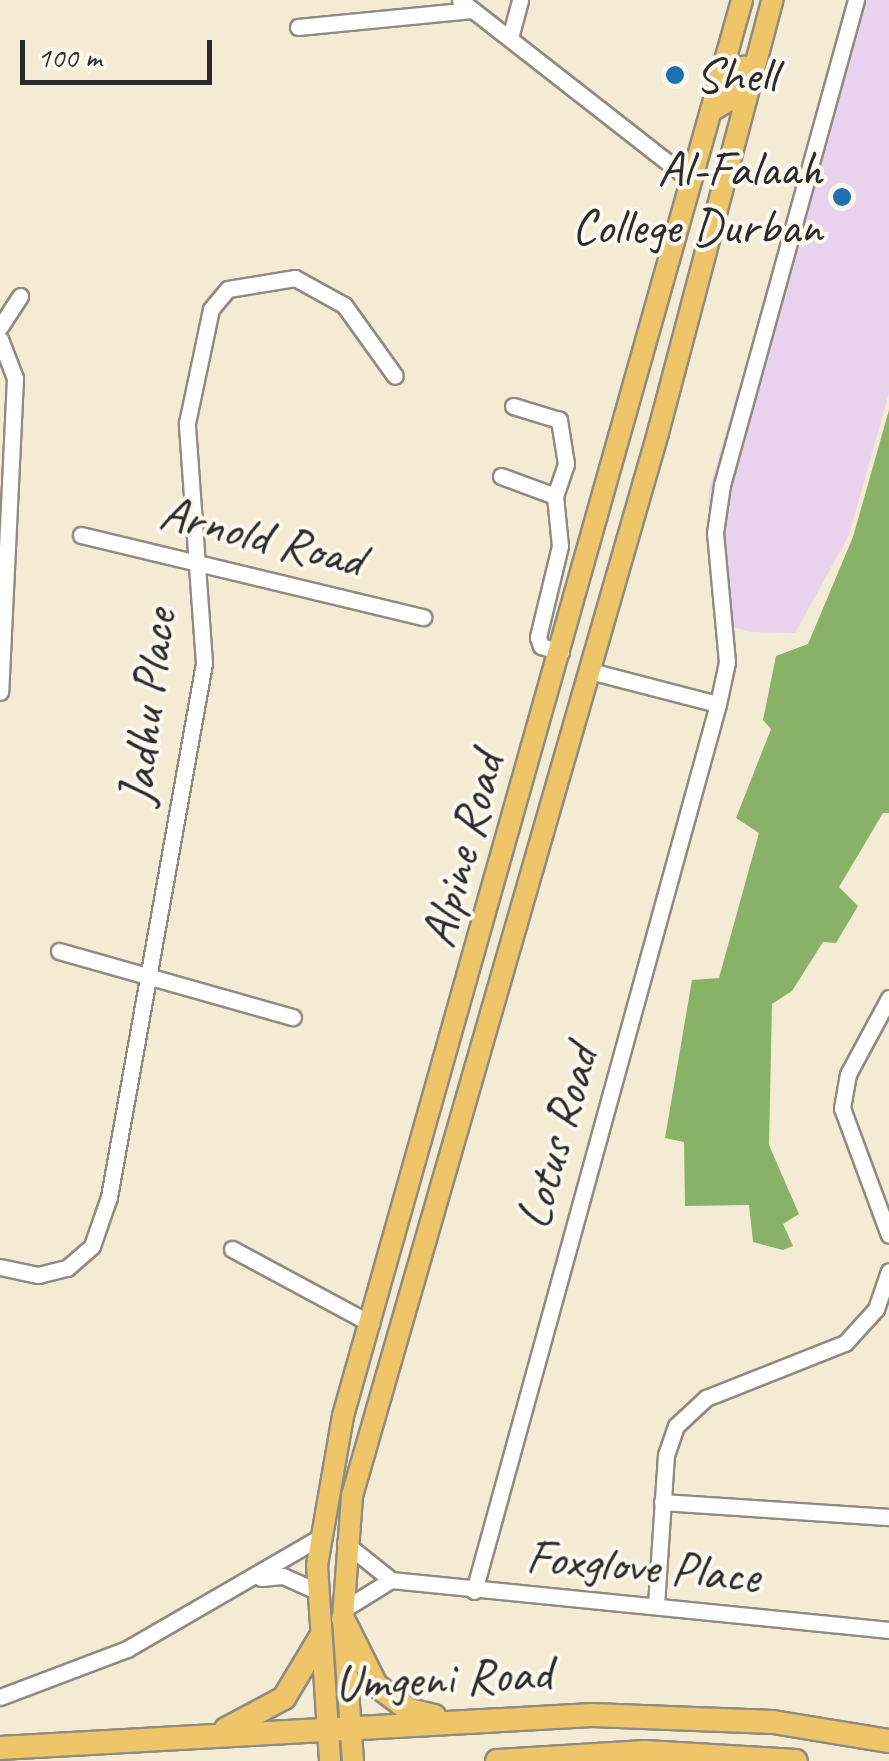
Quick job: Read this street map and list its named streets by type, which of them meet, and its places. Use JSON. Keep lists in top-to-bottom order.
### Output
{
  "streets": {
    "highway": ["Umgeni Road"],
    "main road": ["Alpine Road"],
    "street": [
      "Arnold Road",
      "Jadhu Place",
      "Lotus Road",
      "Foxglove Place"
    ]
  },
  "crossings": [
    ["Arnold Road", "Jadhu Place"],
    ["Alpine Road", "Umgeni Road"],
    ["Lotus Road", "Foxglove Place"]
  ],
  "places": ["Shell", "Al-Falaah College Durban"],
  "scale_bar": "100 m"
}
